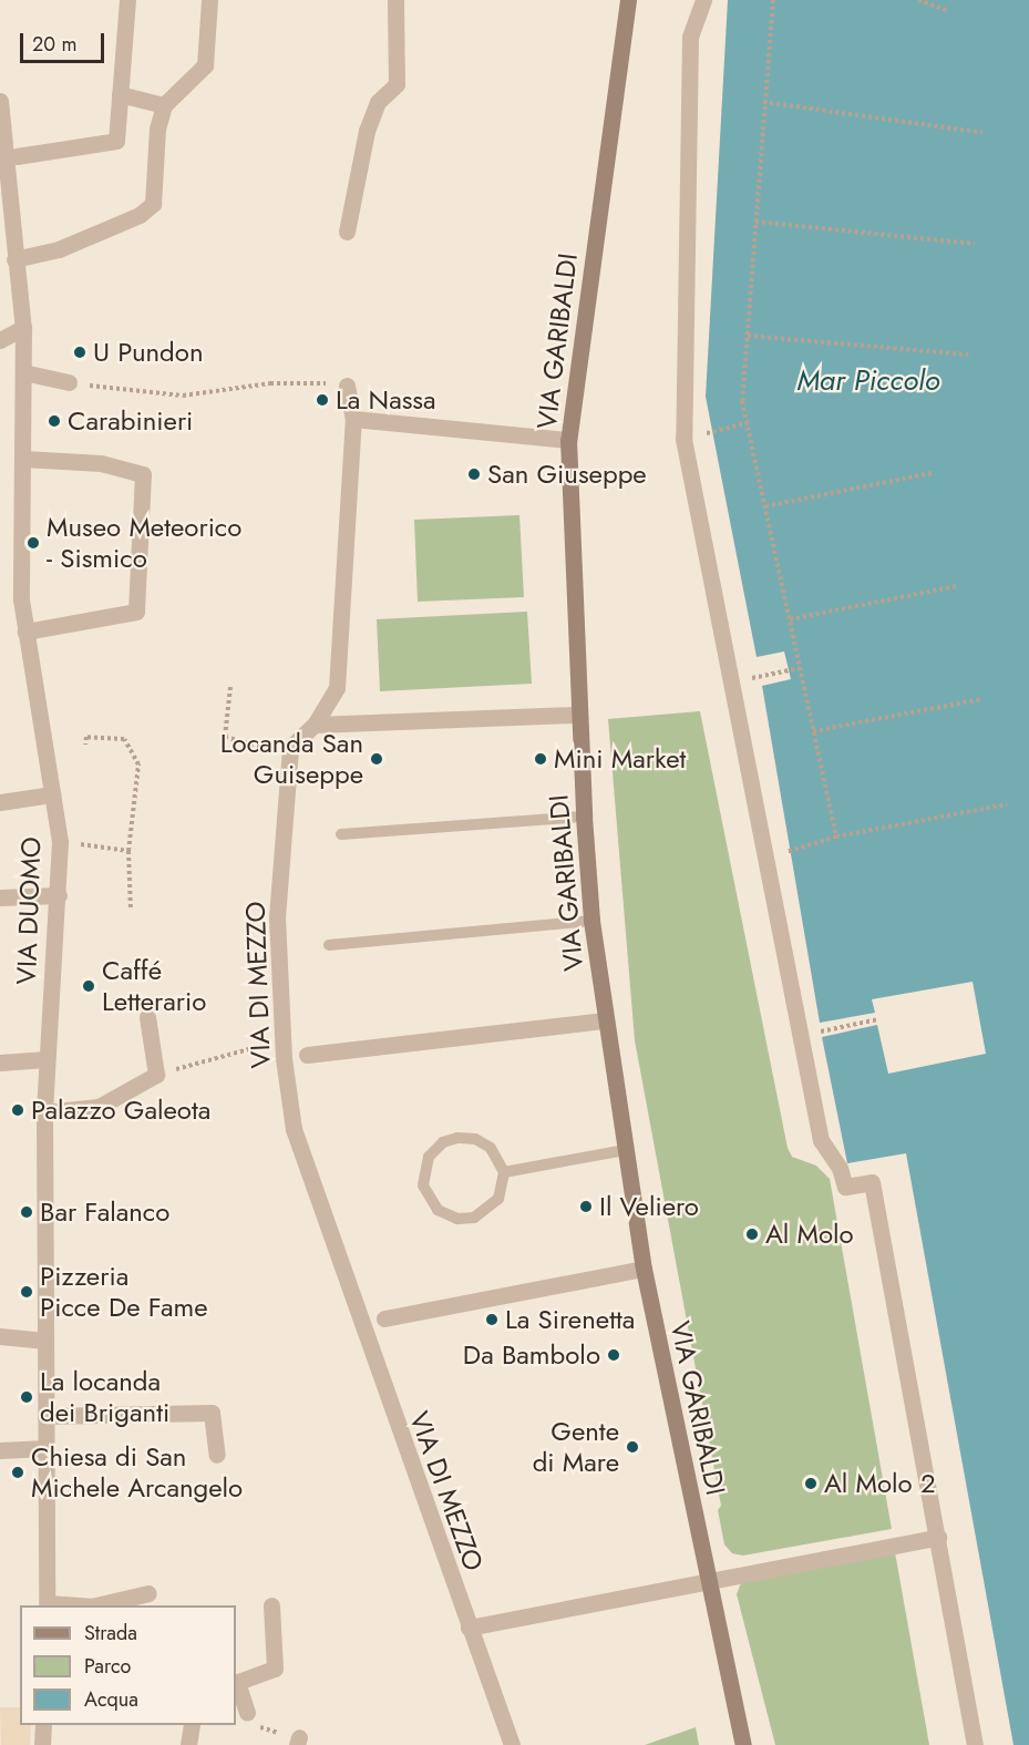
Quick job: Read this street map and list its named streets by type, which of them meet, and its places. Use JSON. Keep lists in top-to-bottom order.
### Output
{
  "streets": {
    "main road": ["VIA GARIBALDI"],
    "street": ["VIA DUOMO", "VIA DI MEZZO"]
  },
  "water": ["Mar Piccolo"],
  "places": [
    "U Pundon",
    "La Nassa",
    "Carabinieri",
    "San Giuseppe",
    "Museo Meteorico - Sismico",
    "Locanda San Guiseppe",
    "Mini Market",
    "Caffé Letterario",
    "Palazzo Galeota",
    "Il Veliero",
    "Bar Falanco",
    "Al Molo",
    "Pizzeria Picce De Fame",
    "La Sirenetta",
    "Da Bambolo",
    "La locanda dei Briganti",
    "Gente di Mare",
    "Chiesa di San Michele Arcangelo",
    "Al Molo 2"
  ],
  "legend": ["Strada", "Parco", "Acqua"],
  "scale_bar": "20 m"
}
